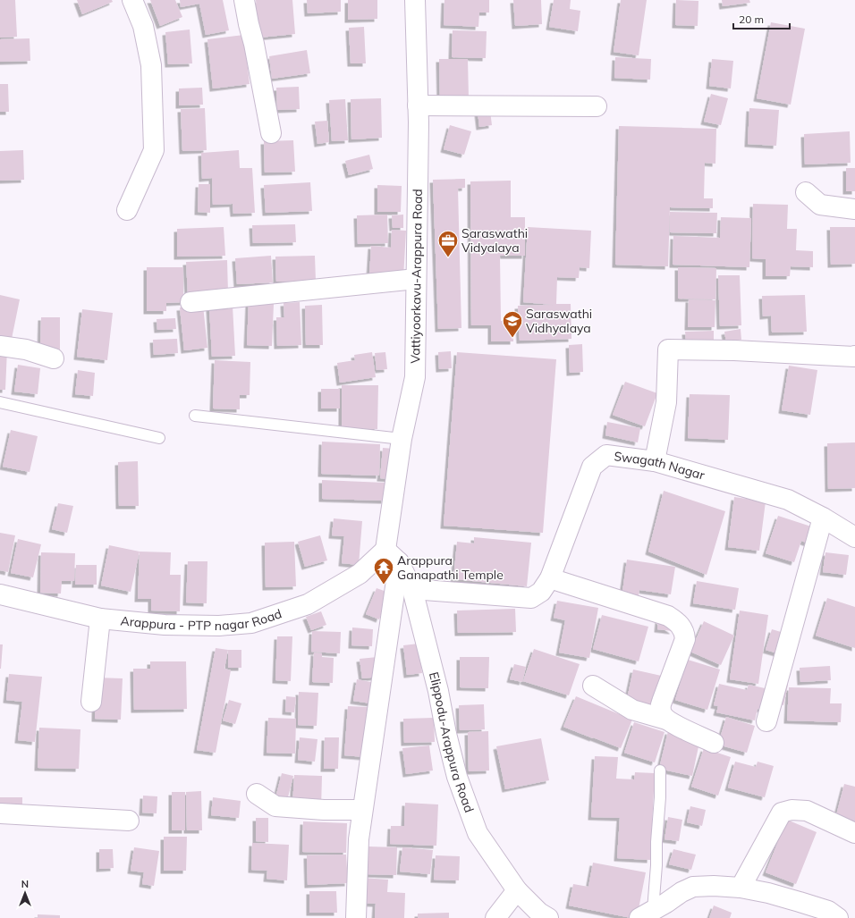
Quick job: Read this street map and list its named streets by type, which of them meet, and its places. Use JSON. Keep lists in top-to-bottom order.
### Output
{
  "streets": {
    "street": [
      "Vattiyoorkavu-Arappura Road",
      "Swagath Nagar",
      "Arappura - PTP nagar Road",
      "Elippodu-Arappura Road"
    ]
  },
  "crossings": [
    ["Vattiyoorkavu-Arappura Road", "Arappura - PTP nagar Road"],
    ["Vattiyoorkavu-Arappura Road", "Elippodu-Arappura Road"],
    ["Swagath Nagar", "Elippodu-Arappura Road"],
    ["Arappura - PTP nagar Road", "Elippodu-Arappura Road"]
  ],
  "places": {
    "office": ["Saraswathi Vidyalaya"],
    "school or university": ["Saraswathi Vidhyalaya"],
    "temple": ["Arappura Ganapathi Temple"]
  },
  "scale_bar": "20 m",
  "north": "top"
}
